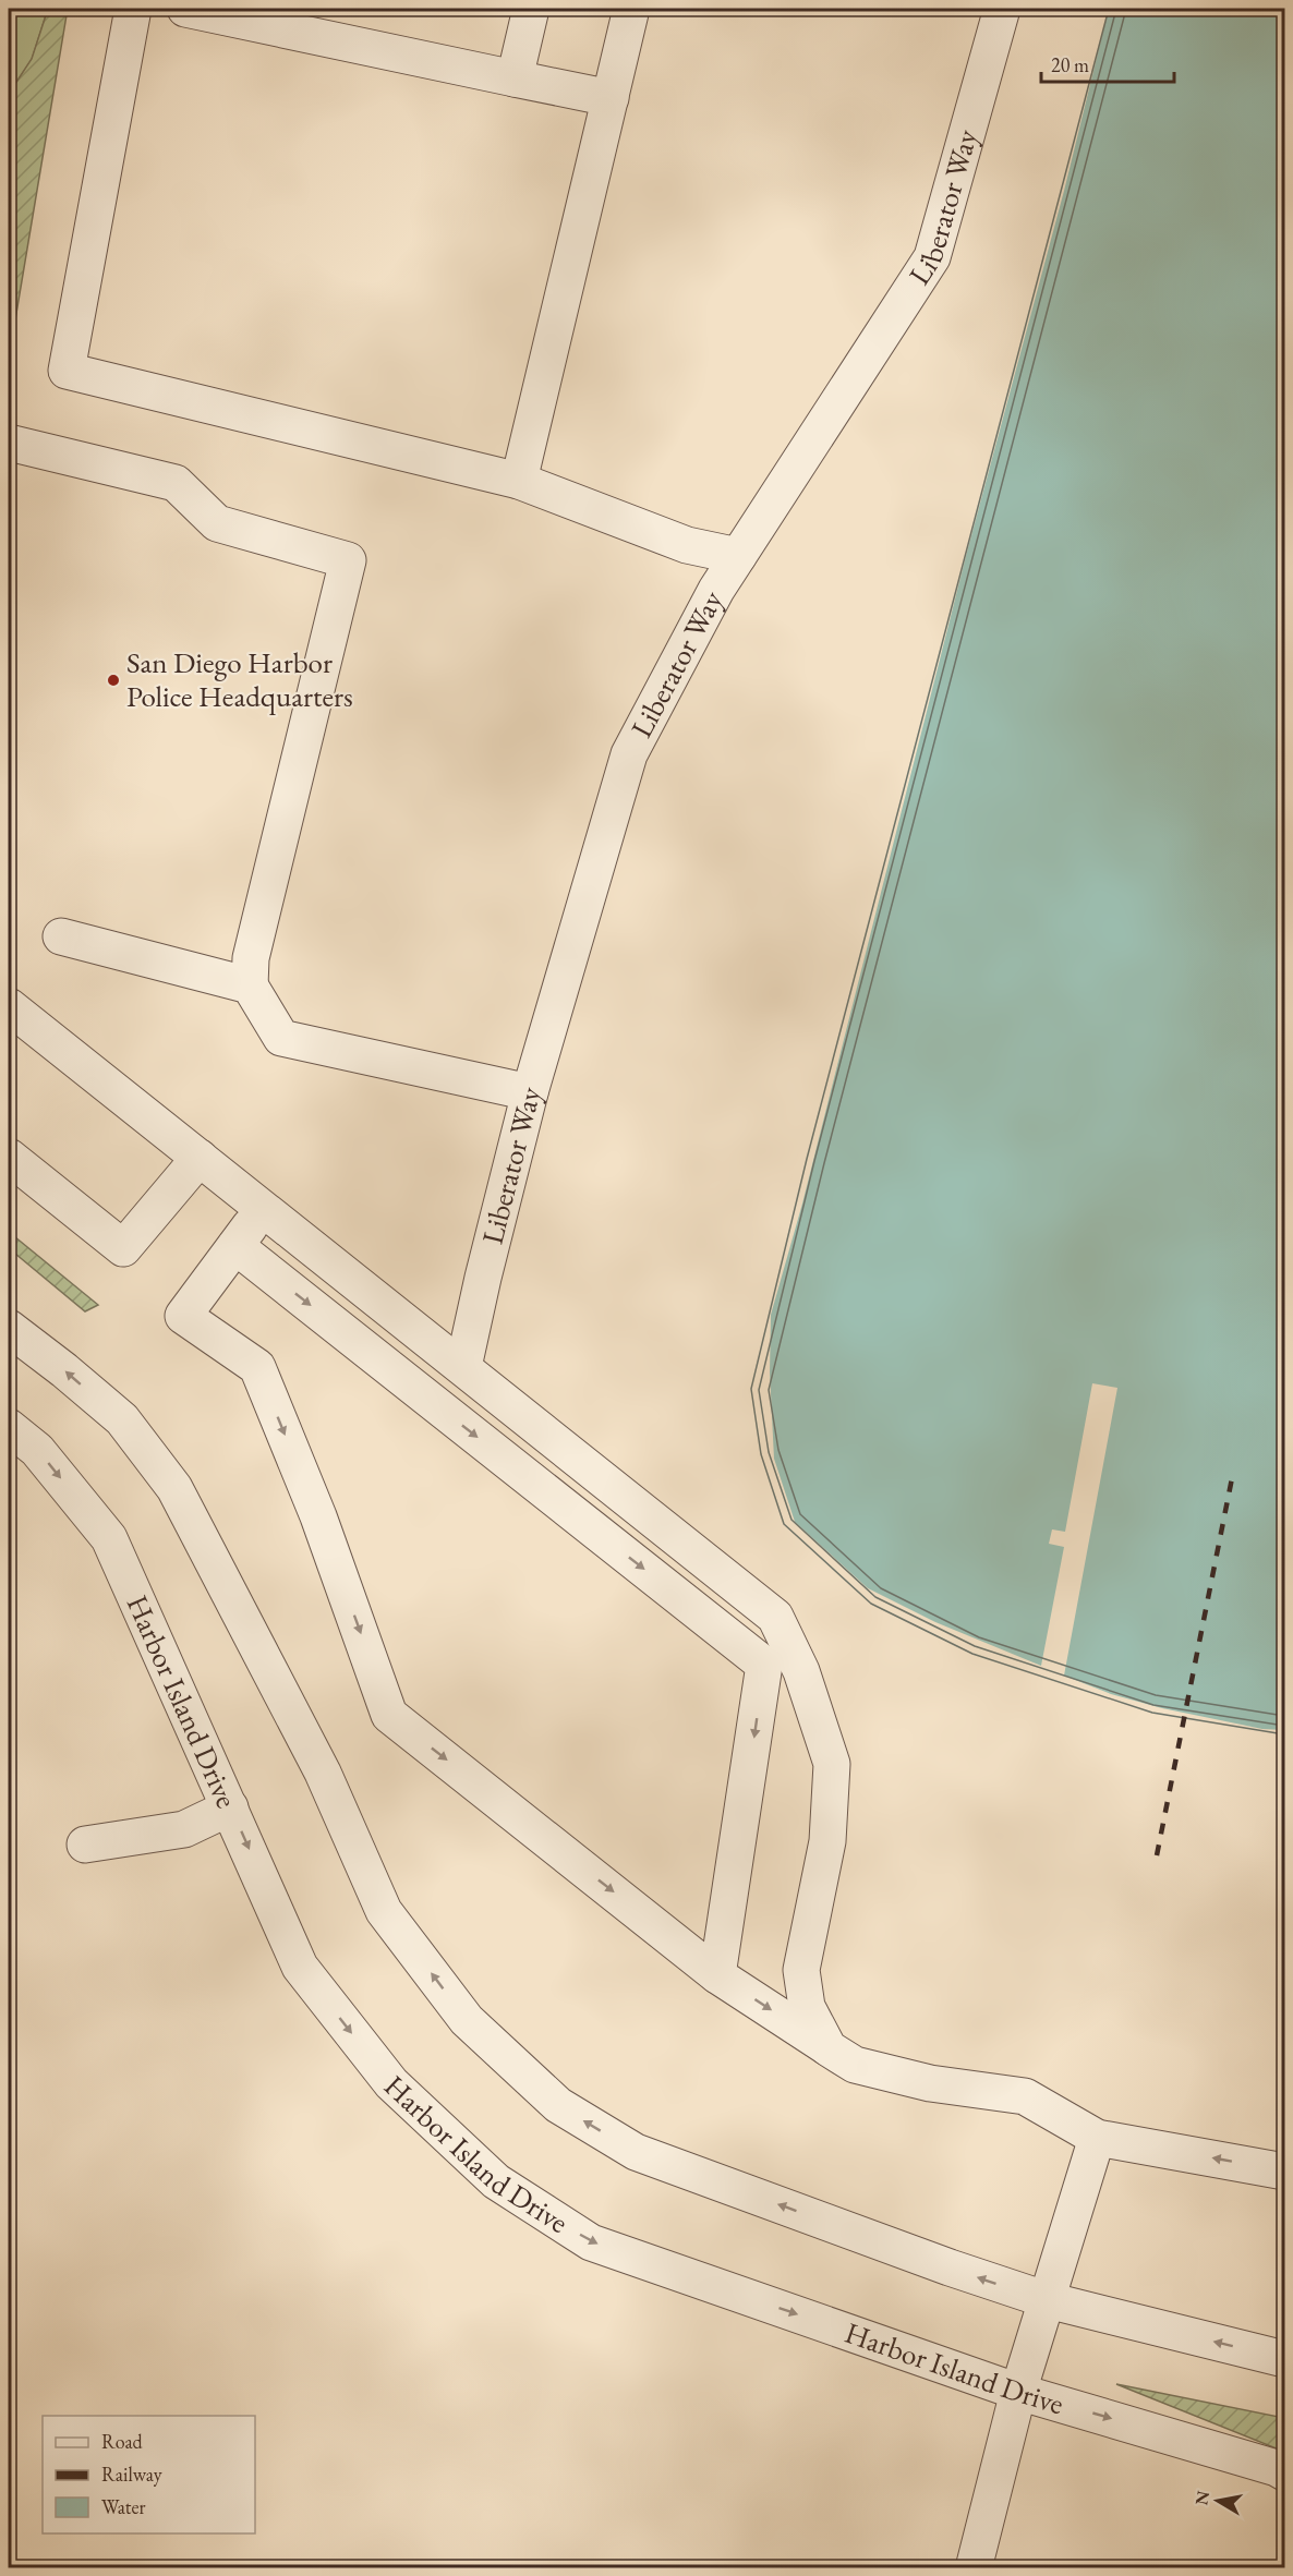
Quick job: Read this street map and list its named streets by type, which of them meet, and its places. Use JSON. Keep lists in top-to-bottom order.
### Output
{
  "streets": {
    "street": ["Liberator Way", "Harbor Island Drive"]
  },
  "places": ["San Diego Harbor Police Headquarters"],
  "legend": ["Road", "Railway", "Water"],
  "scale_bar": "20 m",
  "north": "left"
}
